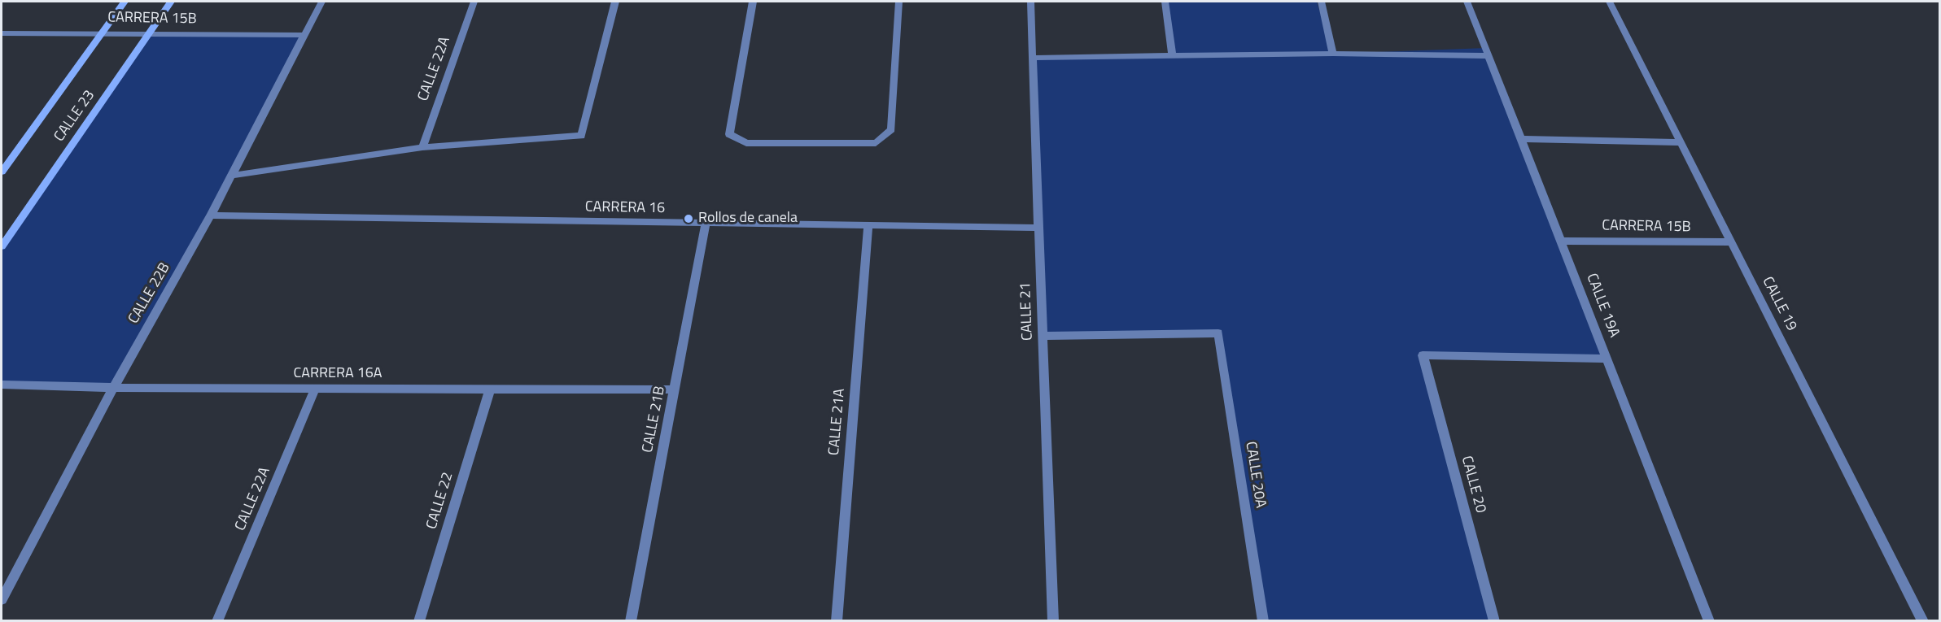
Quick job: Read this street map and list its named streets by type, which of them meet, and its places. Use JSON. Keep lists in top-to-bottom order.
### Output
{
  "streets": {
    "street": [
      "CARRERA 15B",
      "CALLE 22A",
      "CALLE 23",
      "CARRERA 16",
      "CALLE 22B",
      "CALLE 19",
      "CALLE 19A",
      "CALLE 21",
      "CARRERA 16A",
      "CALLE 21B",
      "CALLE 21A",
      "CALLE 20A",
      "CALLE 20",
      "CALLE 22"
    ]
  },
  "crossings": [
    ["CARRERA 15B", "CALLE 23"],
    ["CARRERA 15B", "CALLE 22B"],
    ["CARRERA 15B", "CALLE 19"],
    ["CARRERA 15B", "CALLE 19A"],
    ["CALLE 22A", "CARRERA 16A"],
    ["CARRERA 16", "CALLE 22B"],
    ["CARRERA 16", "CALLE 21"],
    ["CARRERA 16", "CALLE 21B"],
    ["CARRERA 16", "CALLE 21A"],
    ["CALLE 22B", "CARRERA 16A"],
    ["CALLE 19A", "CALLE 20"],
    ["CALLE 21", "CALLE 20A"],
    ["CARRERA 16A", "CALLE 21B"],
    ["CARRERA 16A", "CALLE 22"]
  ],
  "places": ["Rollos de canela"]
}
